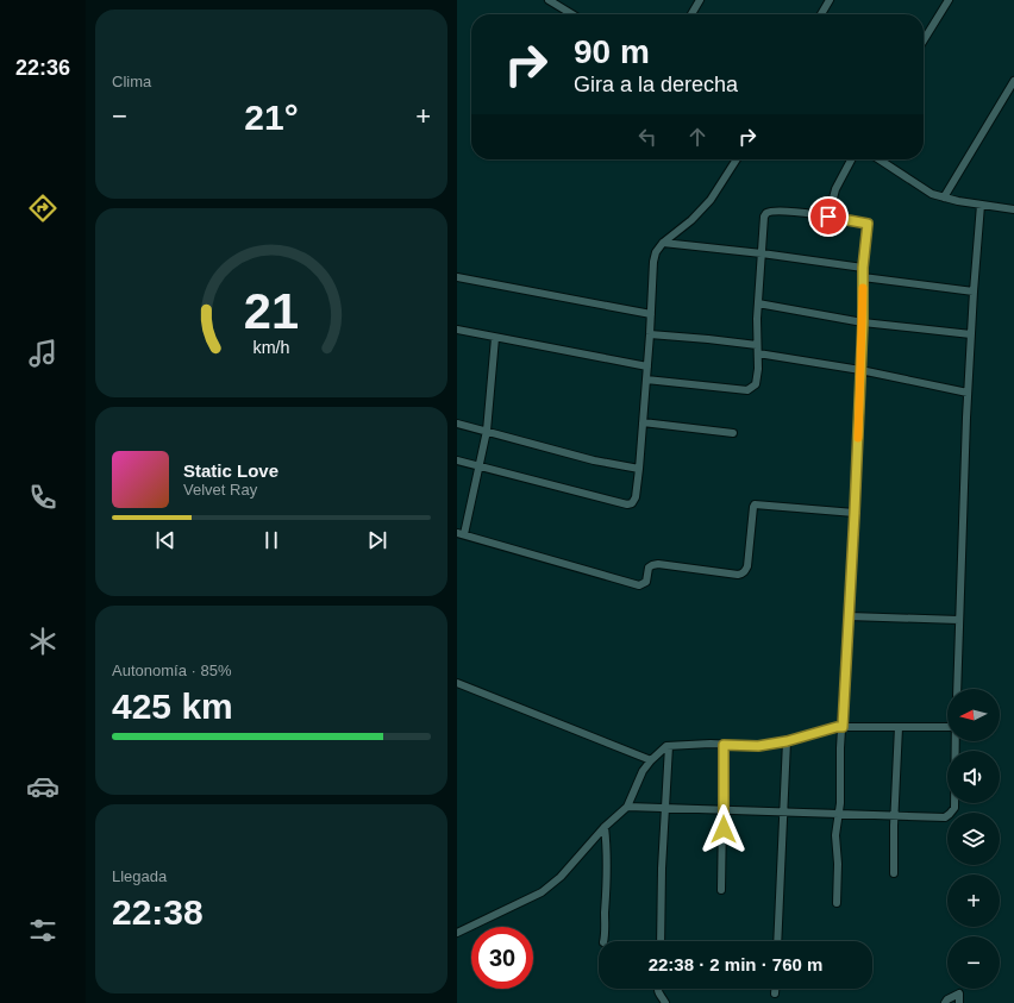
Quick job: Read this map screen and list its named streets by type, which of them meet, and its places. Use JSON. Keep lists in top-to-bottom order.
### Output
{
  "north": "left",
  "page": {
    "tabs": "22:36",
    "tile": [
      "Clima",
      ["Autonomía · 85%", "425 km"],
      ["Llegada", "22:38"]
    ],
    "turn": ["90 m", "Gira a la derecha"],
    "heat": ["−", "21°", "+"],
    "song": ["Static Love", "Velvet Ray"],
    "map_buttons": ["+", "−"],
    "limit": "30",
    "trip": "22:38 · 2 min · 760 m",
    "gauge": ["21", "km/h"]
  }
}
